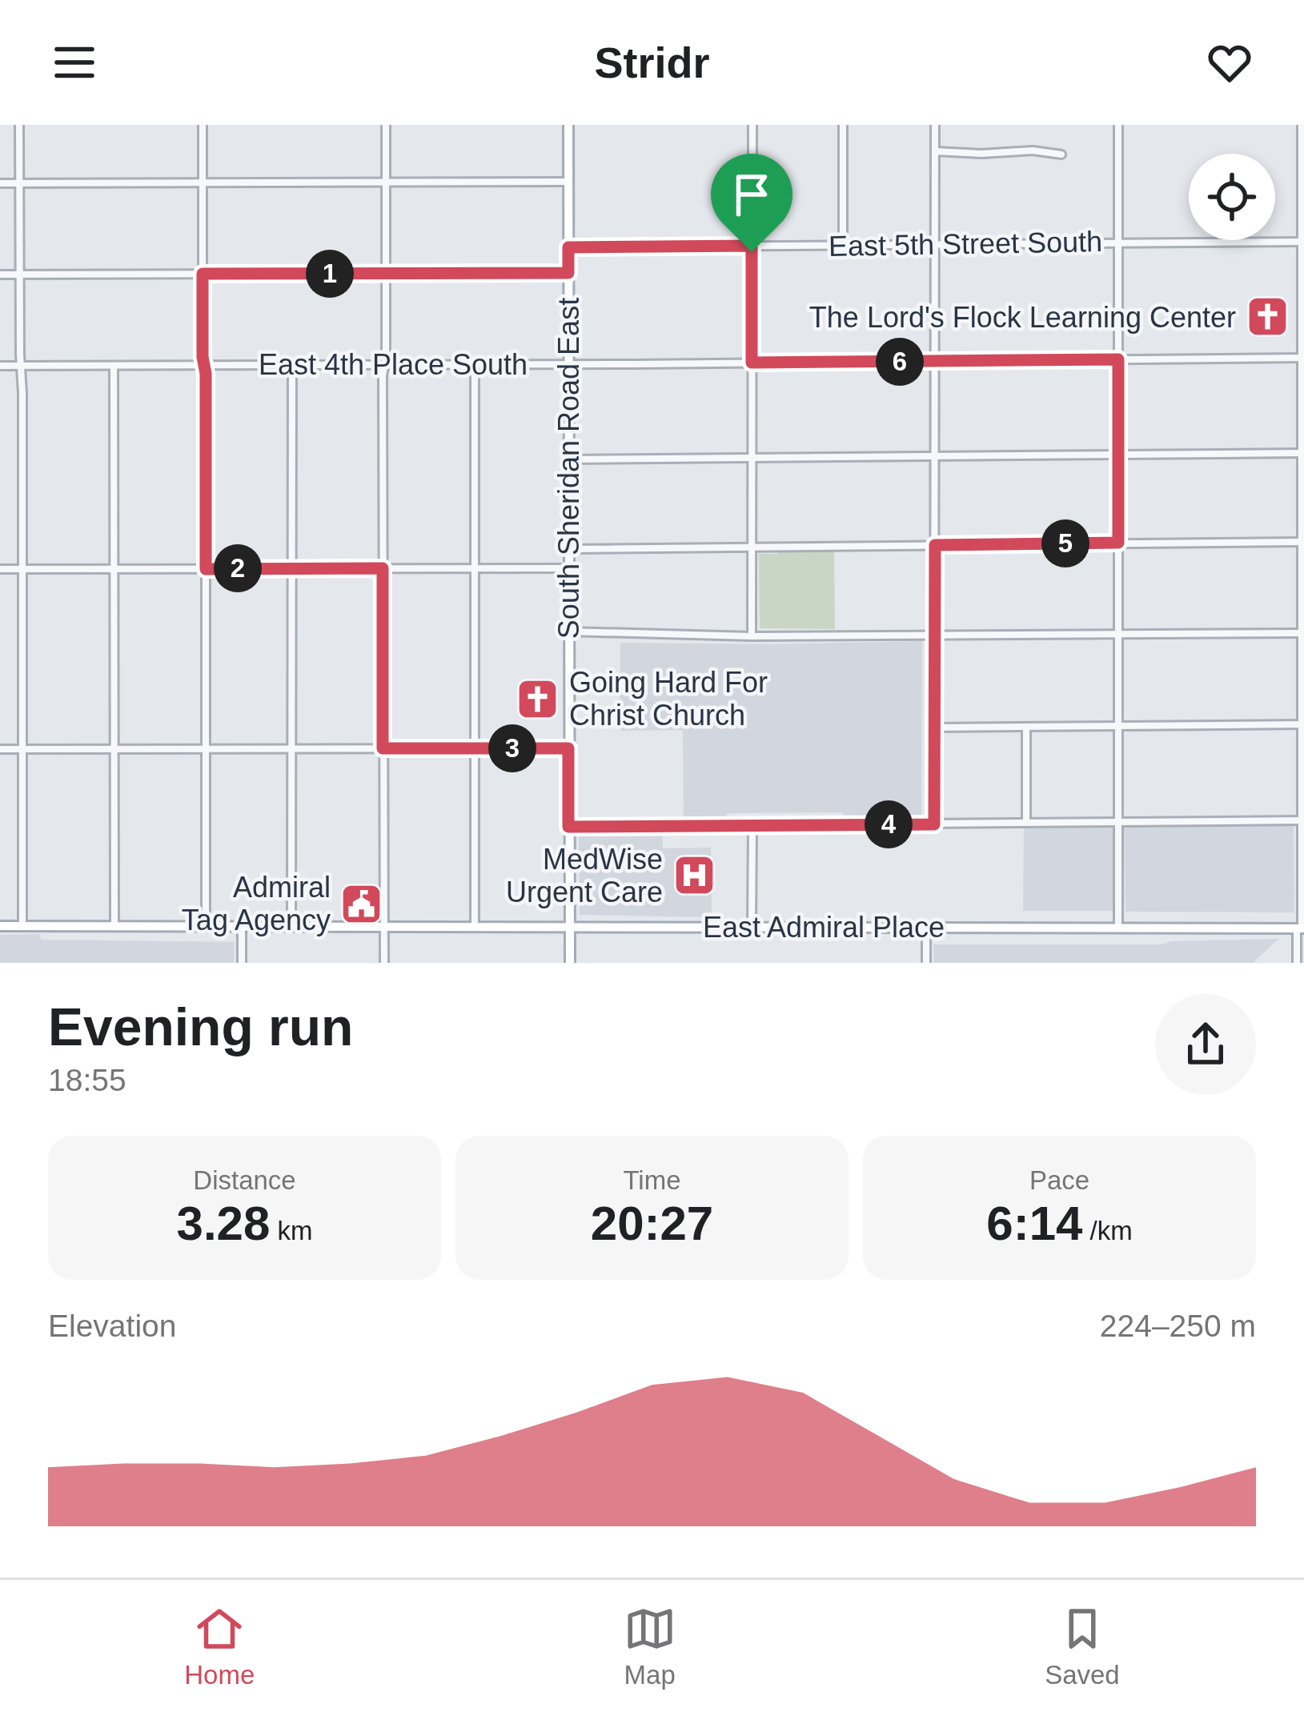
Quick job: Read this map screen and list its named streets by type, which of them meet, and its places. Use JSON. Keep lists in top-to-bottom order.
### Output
{
  "streets": {
    "main road": ["South Sheridan Road East", "East Admiral Place"],
    "street": ["East 5th Street South", "East 4th Place South"]
  },
  "crossings": [
    ["East 5th Street South", "South Sheridan Road East"],
    ["East 4th Place South", "South Sheridan Road East"],
    ["South Sheridan Road East", "East Admiral Place"]
  ],
  "places": {
    "church": ["The Lord's Flock Learning Center", "Going Hard For Christ Church"],
    "hospital": ["MedWise Urgent Care"],
    "public building": ["Admiral Tag Agency"]
  },
  "page": {
    "header": "Stridr",
    "pins": [
      "1",
      "6",
      "5",
      "2",
      "3",
      "4"
    ],
    "heading": ["Evening run", "18:55"],
    "stats": [
      ["Distance", "3.28 km"],
      ["Time", "20:27"],
      ["Pace", "6:14 /km"]
    ],
    "chart": ["Elevation", "224–250 m"],
    "tabs": ["Home", "Map", "Saved"]
  }
}
